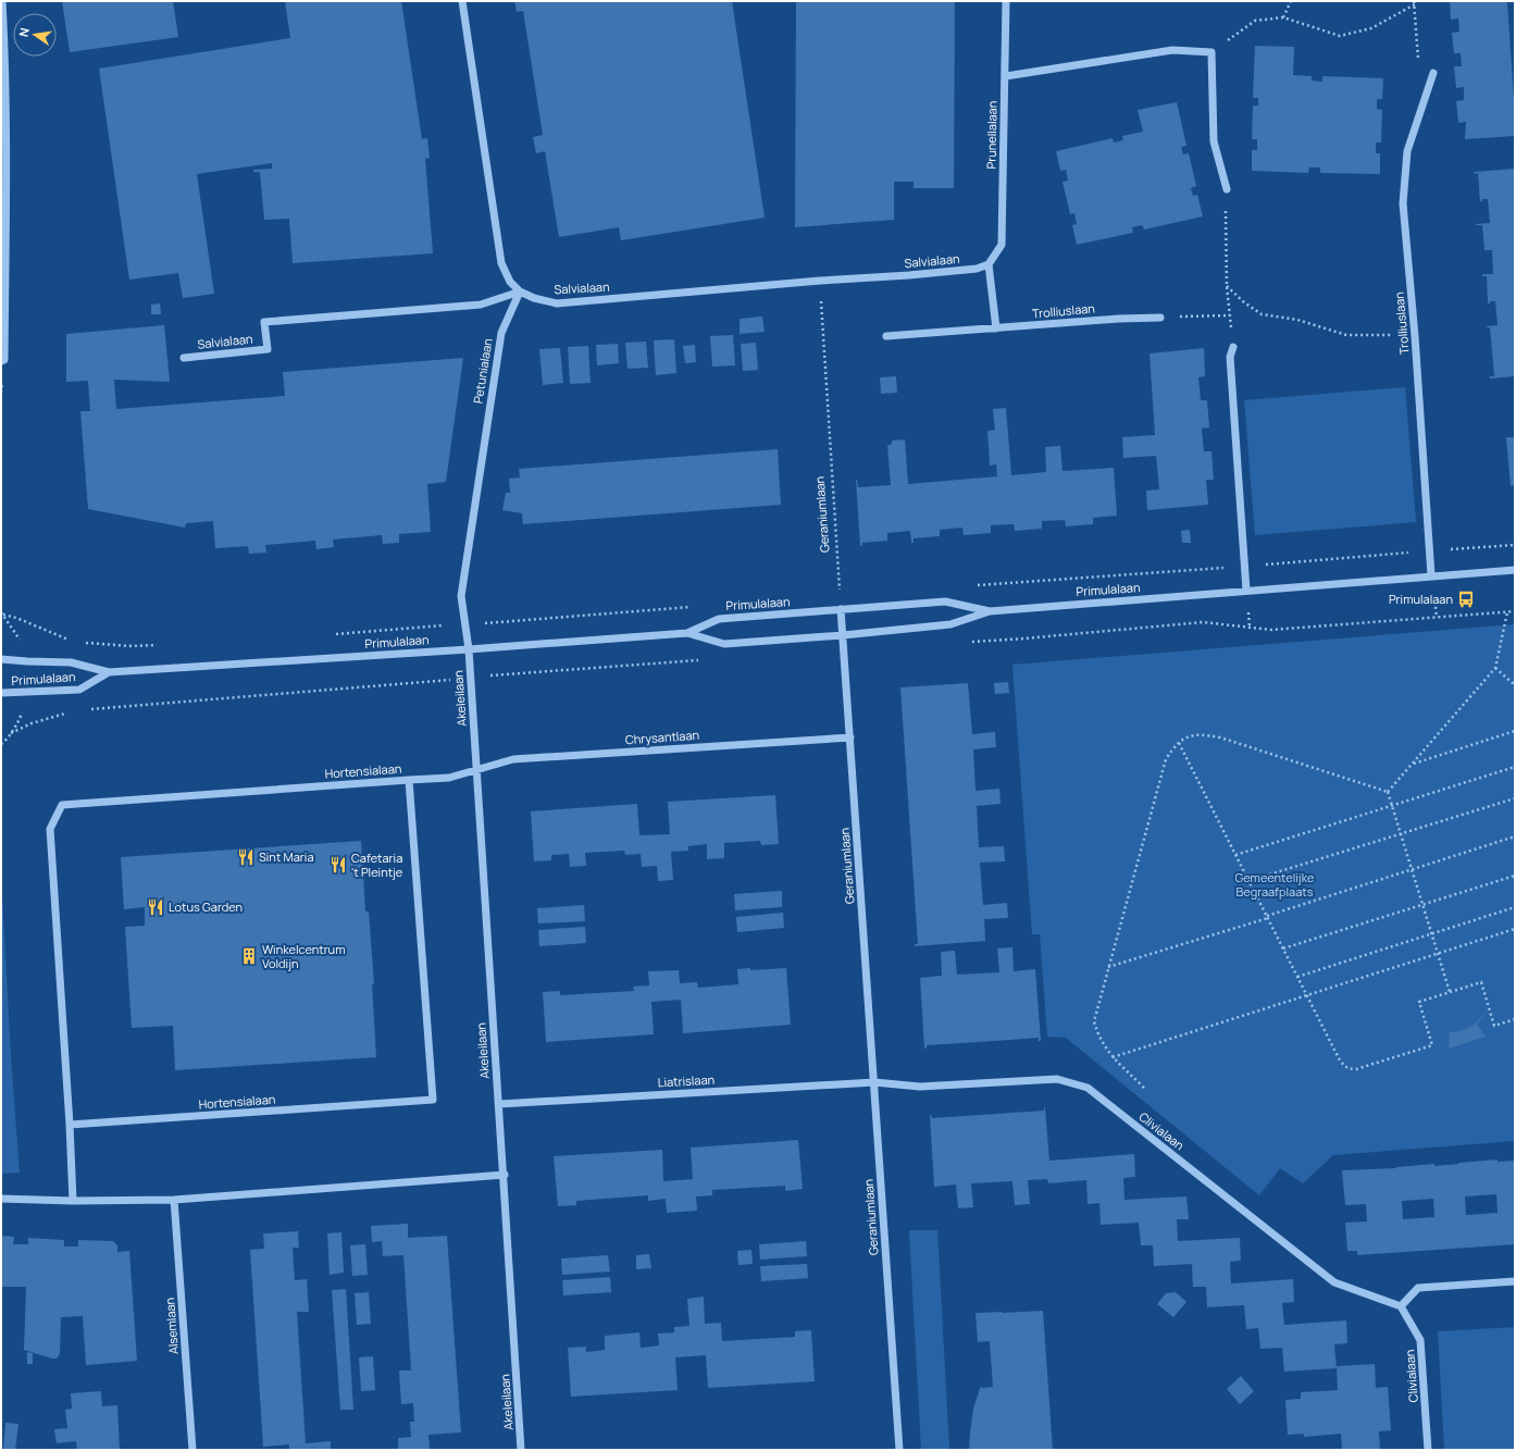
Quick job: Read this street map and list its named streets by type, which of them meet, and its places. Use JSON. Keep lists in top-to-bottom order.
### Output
{
  "streets": {
    "street": [
      "Prunellalaan",
      "Salvialaan",
      "Trolliuslaan",
      "Petunialaan",
      "Geraniumlaan",
      "Primulalaan",
      "Akeleilaan",
      "Chrysantlaan",
      "Hortensialaan",
      "Liatrislaan",
      "Clivialaan",
      "Alsemlaan"
    ]
  },
  "crossings": [
    ["Prunellalaan", "Salvialaan"],
    ["Salvialaan", "Petunialaan"],
    ["Salvialaan", "Geraniumlaan"],
    ["Trolliuslaan", "Primulalaan"],
    ["Petunialaan", "Primulalaan"],
    ["Petunialaan", "Akeleilaan"],
    ["Geraniumlaan", "Primulalaan"],
    ["Geraniumlaan", "Chrysantlaan"],
    ["Geraniumlaan", "Liatrislaan"],
    ["Geraniumlaan", "Clivialaan"],
    ["Primulalaan", "Akeleilaan"],
    ["Akeleilaan", "Chrysantlaan"],
    ["Akeleilaan", "Liatrislaan"],
    ["Liatrislaan", "Clivialaan"]
  ],
  "parks": ["Gemeentelijke Begraafplaats"],
  "places": {
    "bus stop": ["Primulalaan"],
    "restaurant": ["Sint Maria", "Cafetaria 't Pleintje", "Lotus Garden"],
    "building": ["Winkelcentrum Voldijn"]
  },
  "north": "left"
}
